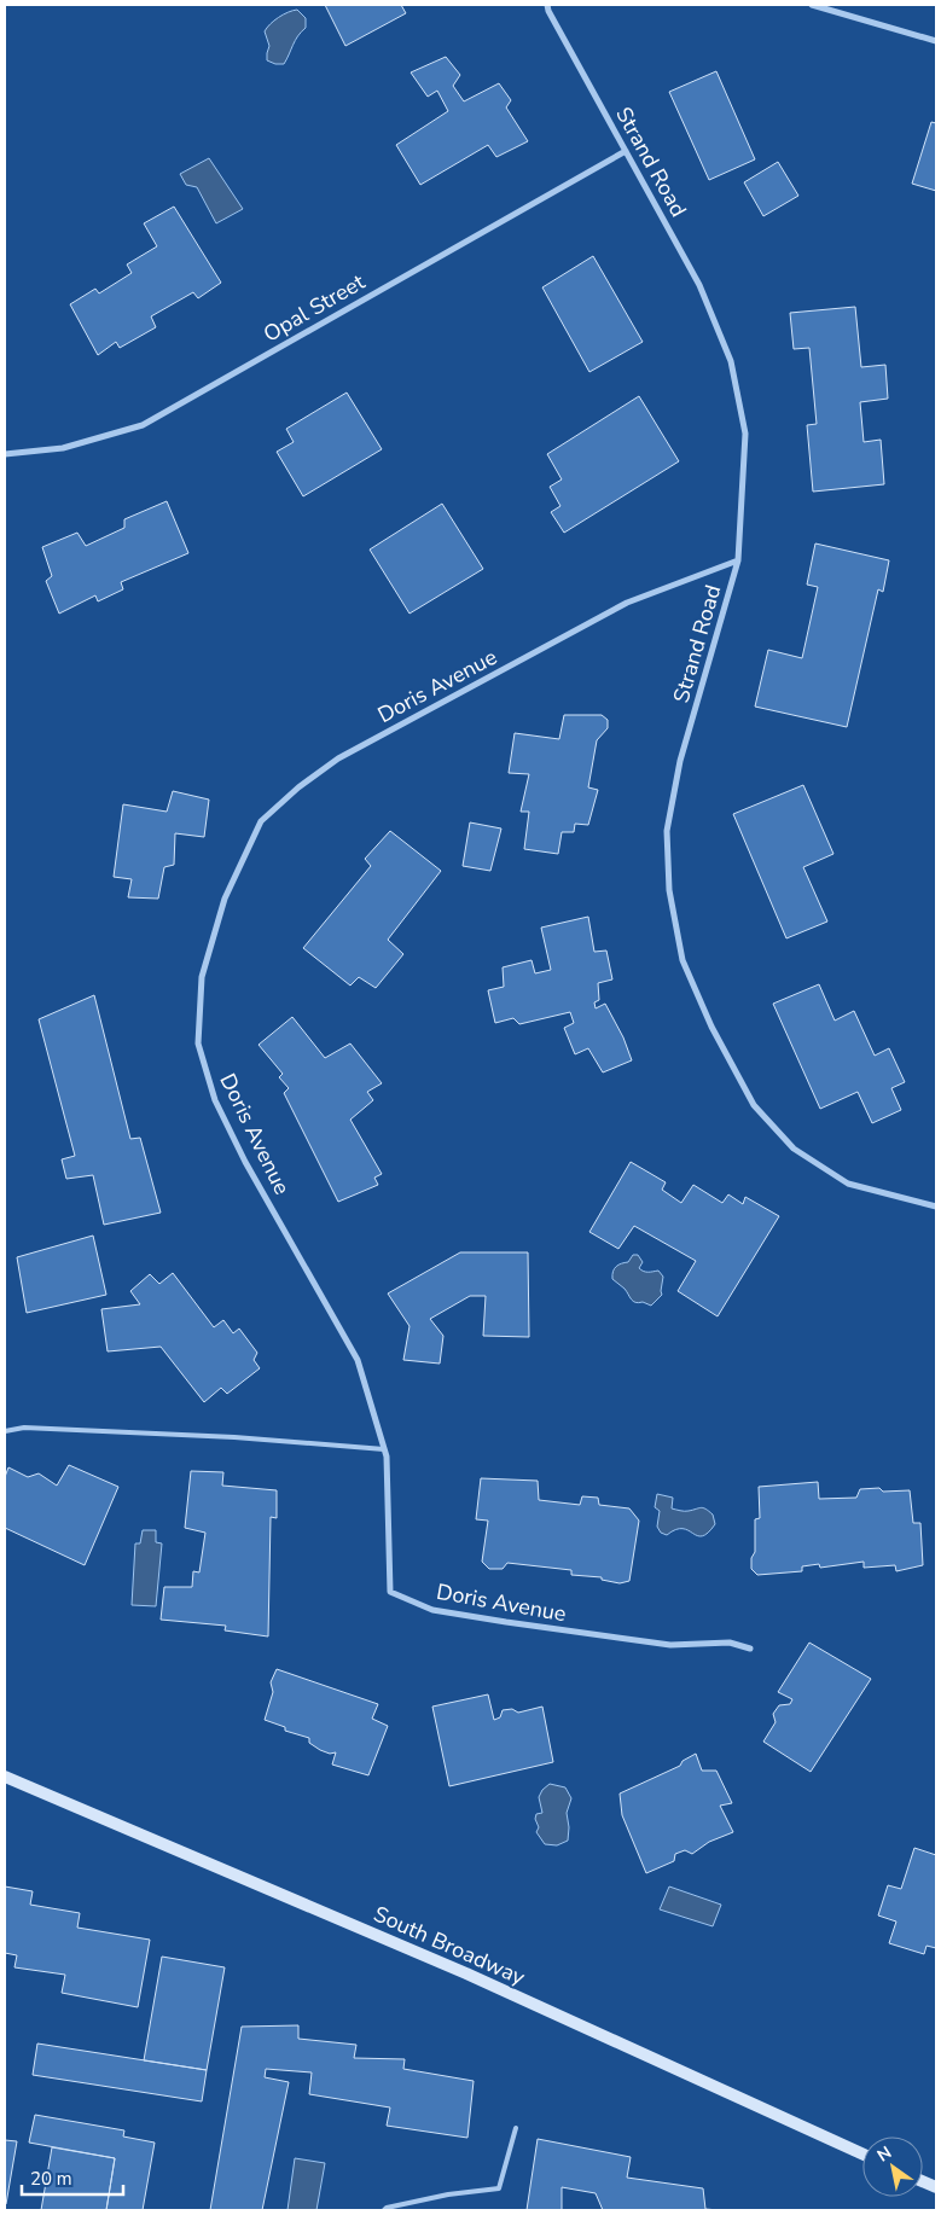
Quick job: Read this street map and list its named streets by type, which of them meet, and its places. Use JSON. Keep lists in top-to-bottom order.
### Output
{
  "streets": {
    "main road": ["South Broadway"],
    "street": ["Strand Road", "Opal Street", "Doris Avenue"]
  },
  "crossings": [
    ["Strand Road", "Opal Street"],
    ["Strand Road", "Doris Avenue"]
  ],
  "scale_bar": "20 m",
  "north": "top left"
}
